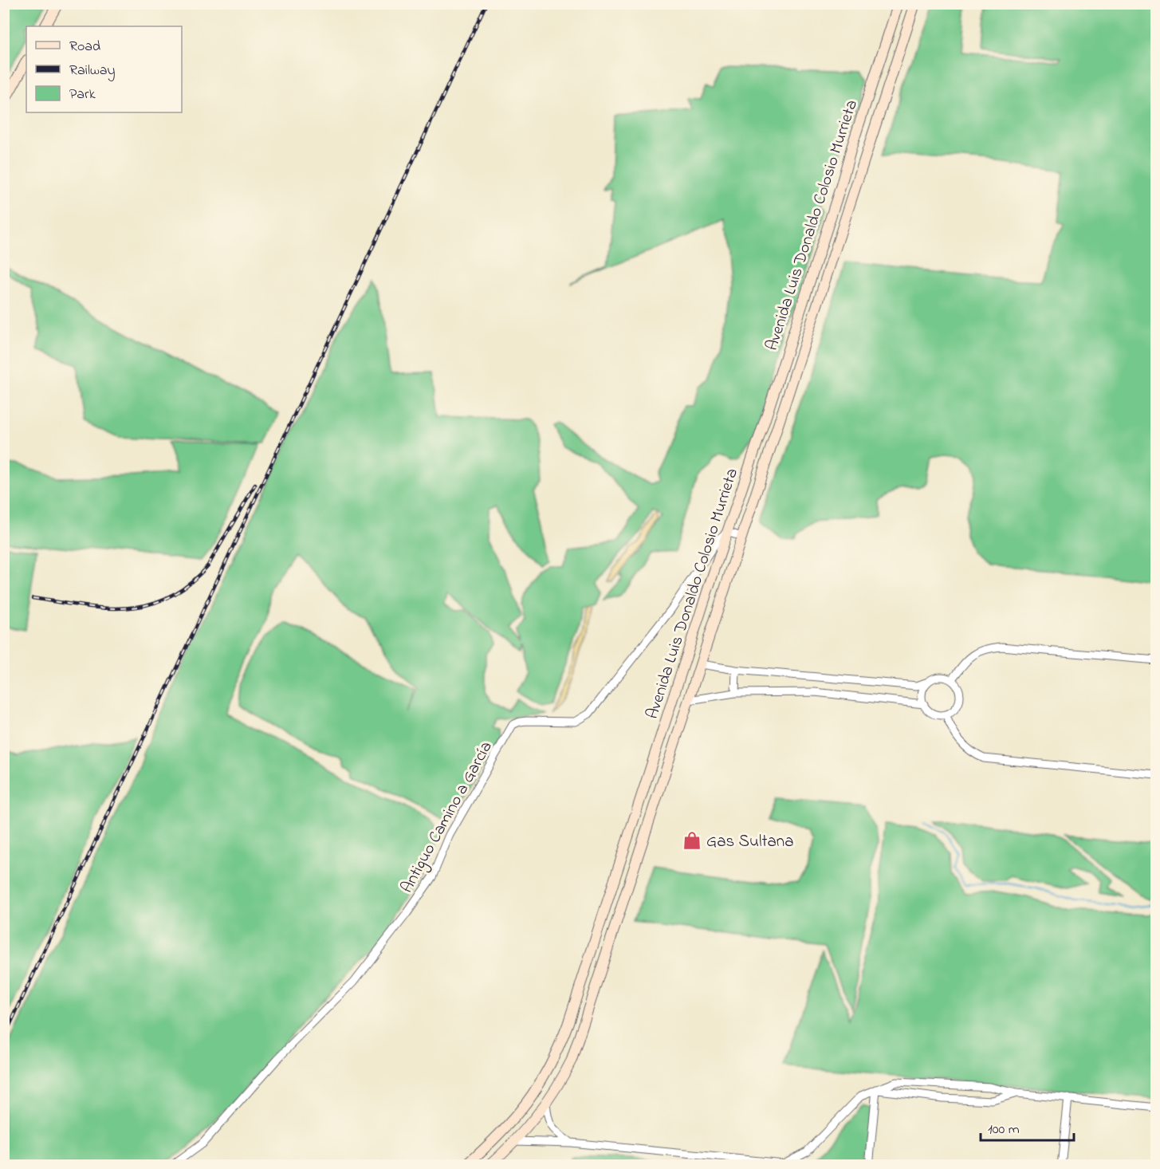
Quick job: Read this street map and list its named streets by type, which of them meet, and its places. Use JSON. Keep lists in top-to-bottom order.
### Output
{
  "streets": {
    "main road": ["Avenida Luis Donaldo Colosio Murrieta"],
    "street": ["Antiguo Camino a García"]
  },
  "crossings": [
    ["Avenida Luis Donaldo Colosio Murrieta", "Antiguo Camino a García"]
  ],
  "places": {
    "shop": ["Gas Sultana"]
  },
  "legend": ["Road", "Railway", "Park"],
  "scale_bar": "100 m"
}
